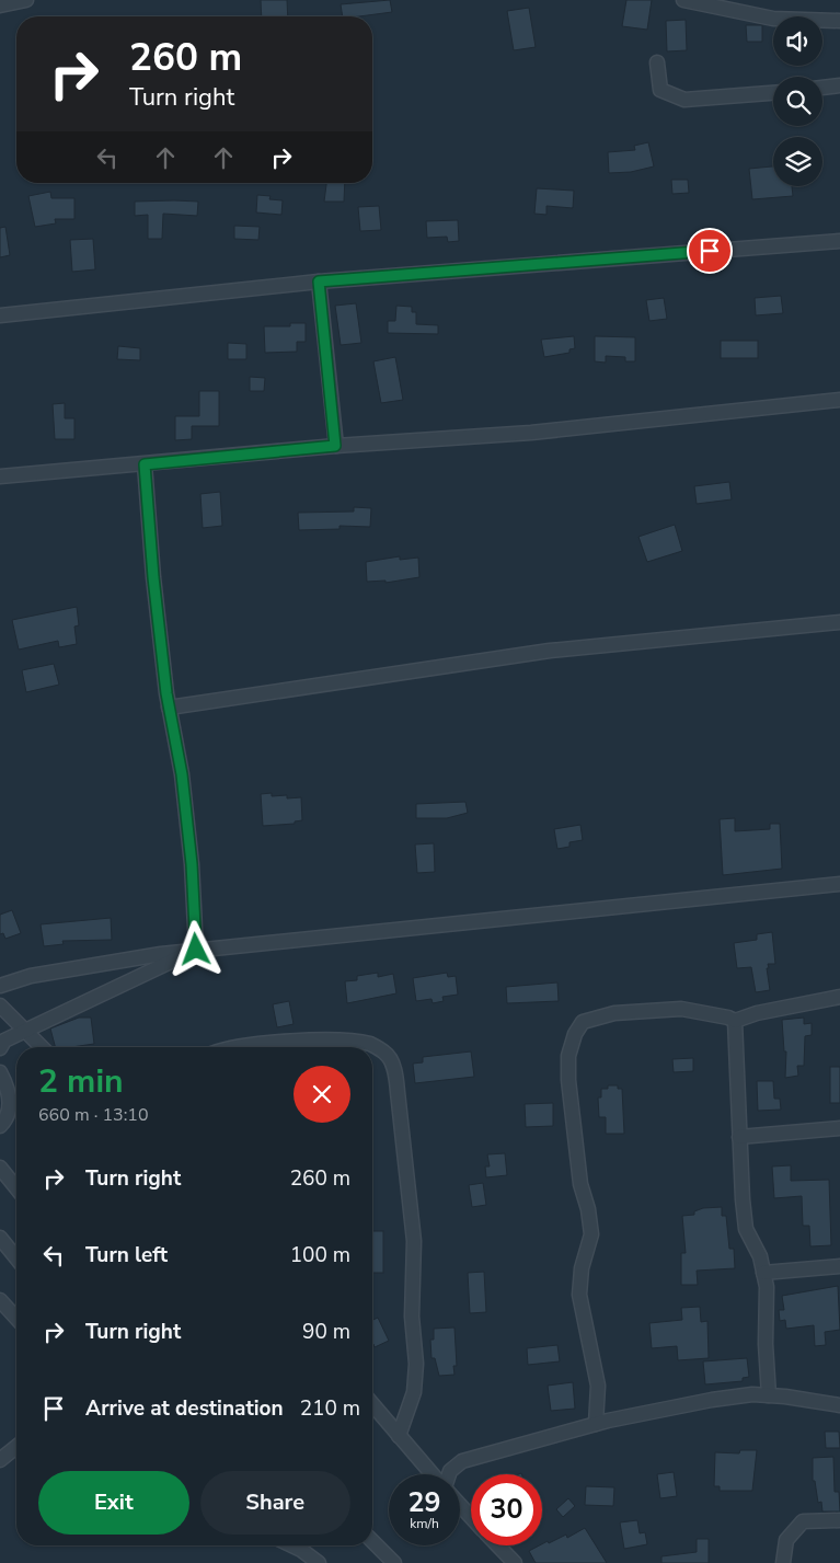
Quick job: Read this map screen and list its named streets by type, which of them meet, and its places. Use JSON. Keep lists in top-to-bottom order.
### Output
{
  "page": {
    "turn": ["260 m", "Turn right"],
    "heading": ["2 min", "660 m · 13:10"],
    "list": [
      {
        "name": "Turn right",
        "value": "260 m"
      },
      {
        "name": "Turn left",
        "value": "100 m"
      },
      {
        "name": "Turn right",
        "value": "90 m"
      },
      {
        "name": "Arrive at destination",
        "value": "210 m"
      }
    ],
    "buttons": ["Exit", "Share"],
    "speed": "29 km/h",
    "limit": "30"
  }
}
